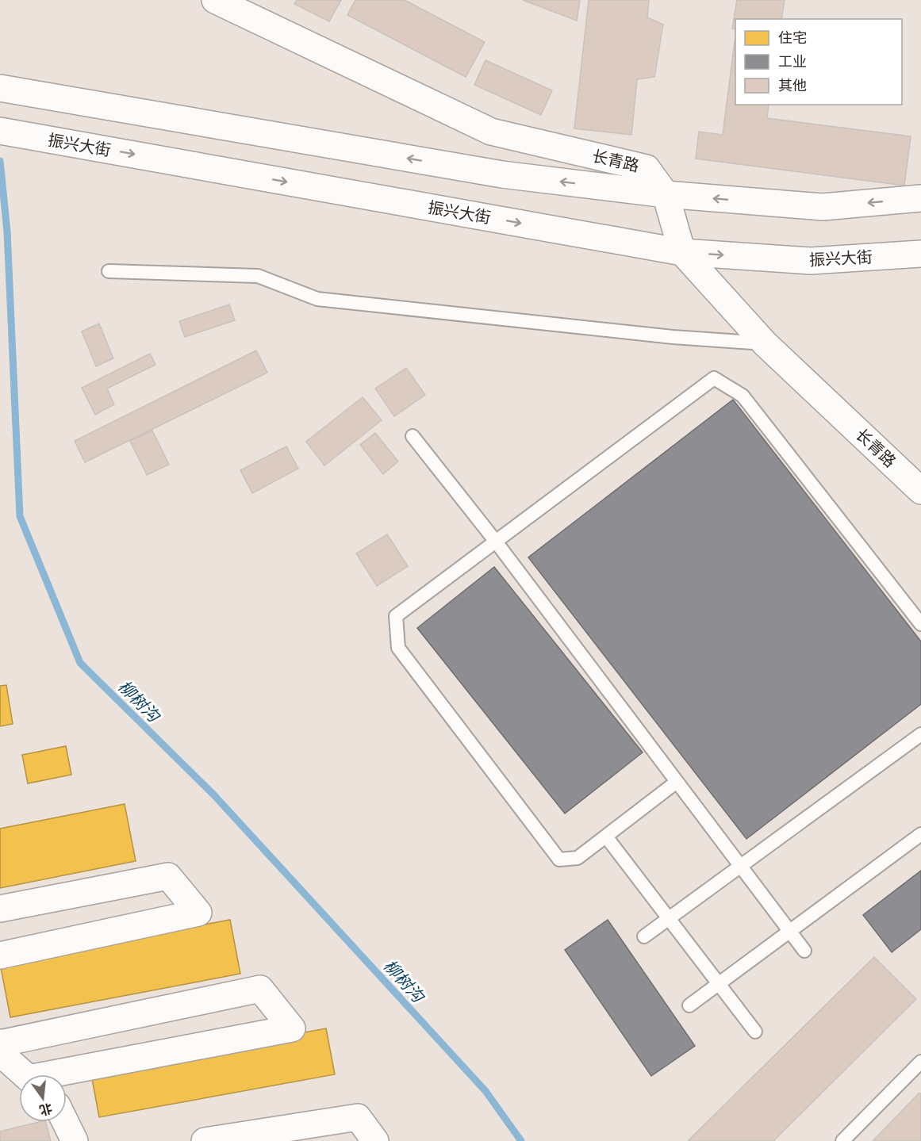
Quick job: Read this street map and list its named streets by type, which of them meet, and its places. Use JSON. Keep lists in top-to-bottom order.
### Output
{
  "streets": {
    "street": ["振兴大街", "长青路"]
  },
  "crossings": [
    ["振兴大街", "长青路"]
  ],
  "water": ["柳树沟"],
  "legend": ["住宅", "工业", "其他"],
  "north": "bottom"
}
